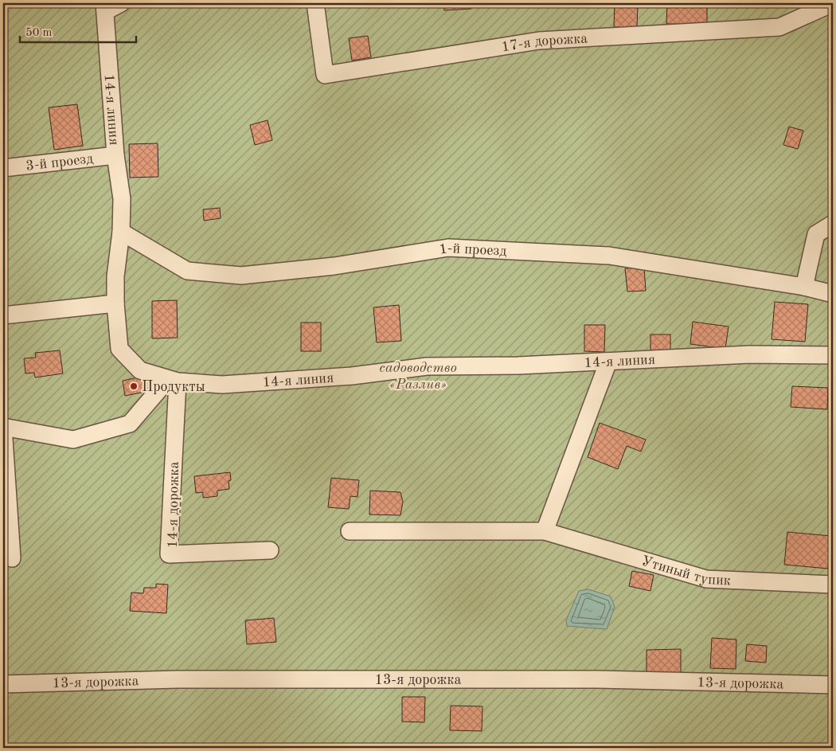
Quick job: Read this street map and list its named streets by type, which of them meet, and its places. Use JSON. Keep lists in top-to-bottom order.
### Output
{
  "streets": {
    "street": [
      "17-я дорожка",
      "14-я линия",
      "3-й проезд",
      "1-й проезд",
      "14-я дорожка",
      "Утиный тупик",
      "13-я дорожка"
    ]
  },
  "crossings": [
    ["14-я линия", "3-й проезд"],
    ["14-я линия", "1-й проезд"],
    ["14-я линия", "14-я дорожка"]
  ],
  "parks": ["садоводство «Разлив»"],
  "places": ["Продукты"],
  "scale_bar": "50 m"
}
